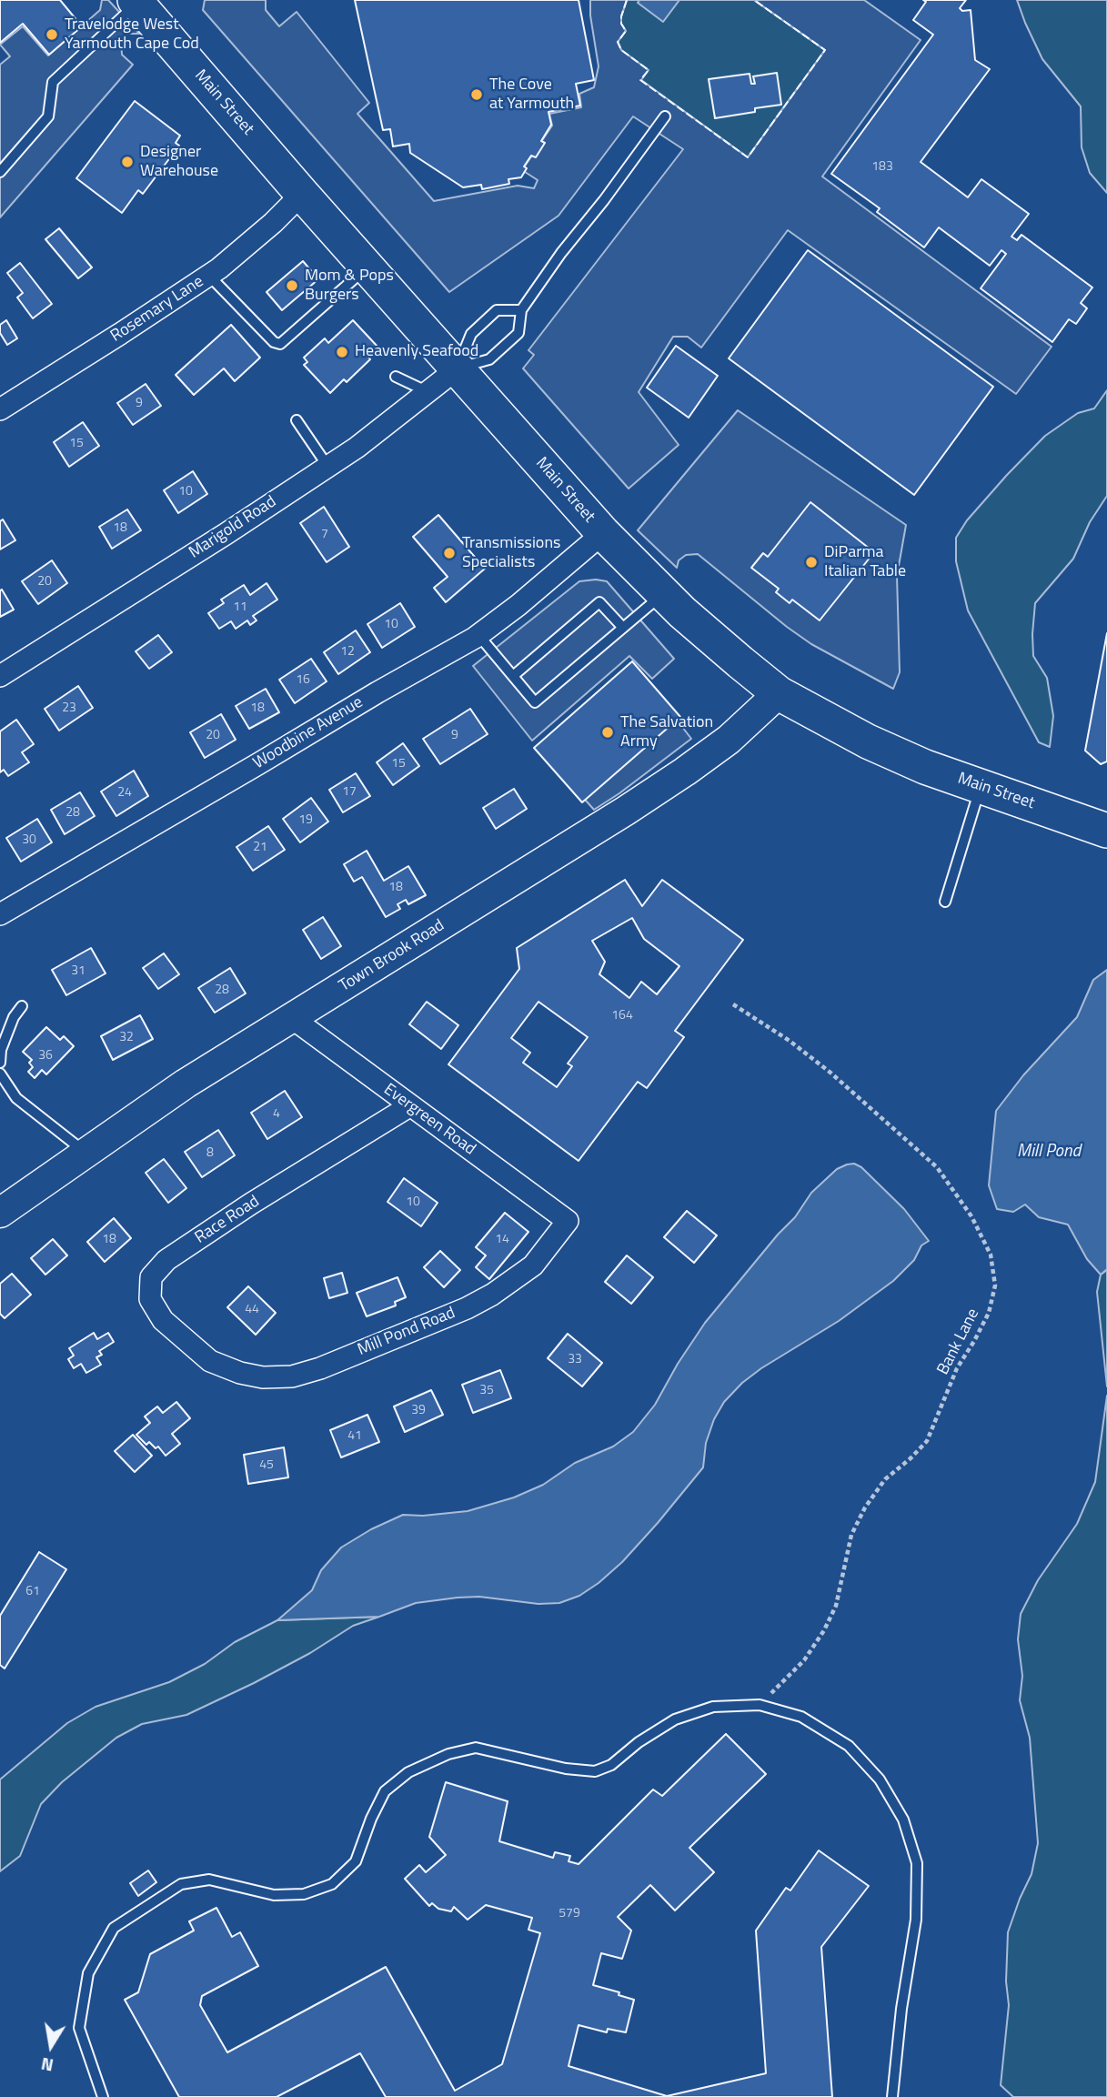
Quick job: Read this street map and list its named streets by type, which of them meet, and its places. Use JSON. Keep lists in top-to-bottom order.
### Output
{
  "streets": {
    "main road": ["Main Street", "Town Brook Road"],
    "street": [
      "Rosemary Lane",
      "Marigold Road",
      "Woodbine Avenue",
      "Evergreen Road",
      "Race Road",
      "Mill Pond Road"
    ],
    "path": ["Bank Lane"]
  },
  "crossings": [
    ["Main Street", "Rosemary Lane"],
    ["Main Street", "Marigold Road"],
    ["Main Street", "Woodbine Avenue"],
    ["Main Street", "Town Brook Road"],
    ["Town Brook Road", "Evergreen Road"],
    ["Evergreen Road", "Race Road"],
    ["Evergreen Road", "Mill Pond Road"],
    ["Race Road", "Mill Pond Road"]
  ],
  "water": ["Mill Pond"],
  "places": [
    "Travelodge West Yarmouth Cape Cod",
    "The Cove at Yarmouth",
    "Designer Warehouse",
    "Mom & Pops Burgers",
    "Heavenly Seafood",
    "Transmissions Specialists",
    "DiParma Italian Table",
    "The Salvation Army"
  ],
  "house_numbers": [
    "183",
    "9",
    "15",
    "10",
    "18",
    "7",
    "20",
    "11",
    "10",
    "12",
    "16",
    "23",
    "18",
    "20",
    "9",
    "15",
    "17",
    "24",
    "28",
    "19",
    "30",
    "21",
    "18",
    "31",
    "28",
    "164",
    "32",
    "36",
    "4",
    "8",
    "10",
    "18",
    "14",
    "44",
    "33",
    "35",
    "39",
    "41",
    "45",
    "61",
    "579"
  ],
  "north": "bottom"
}
